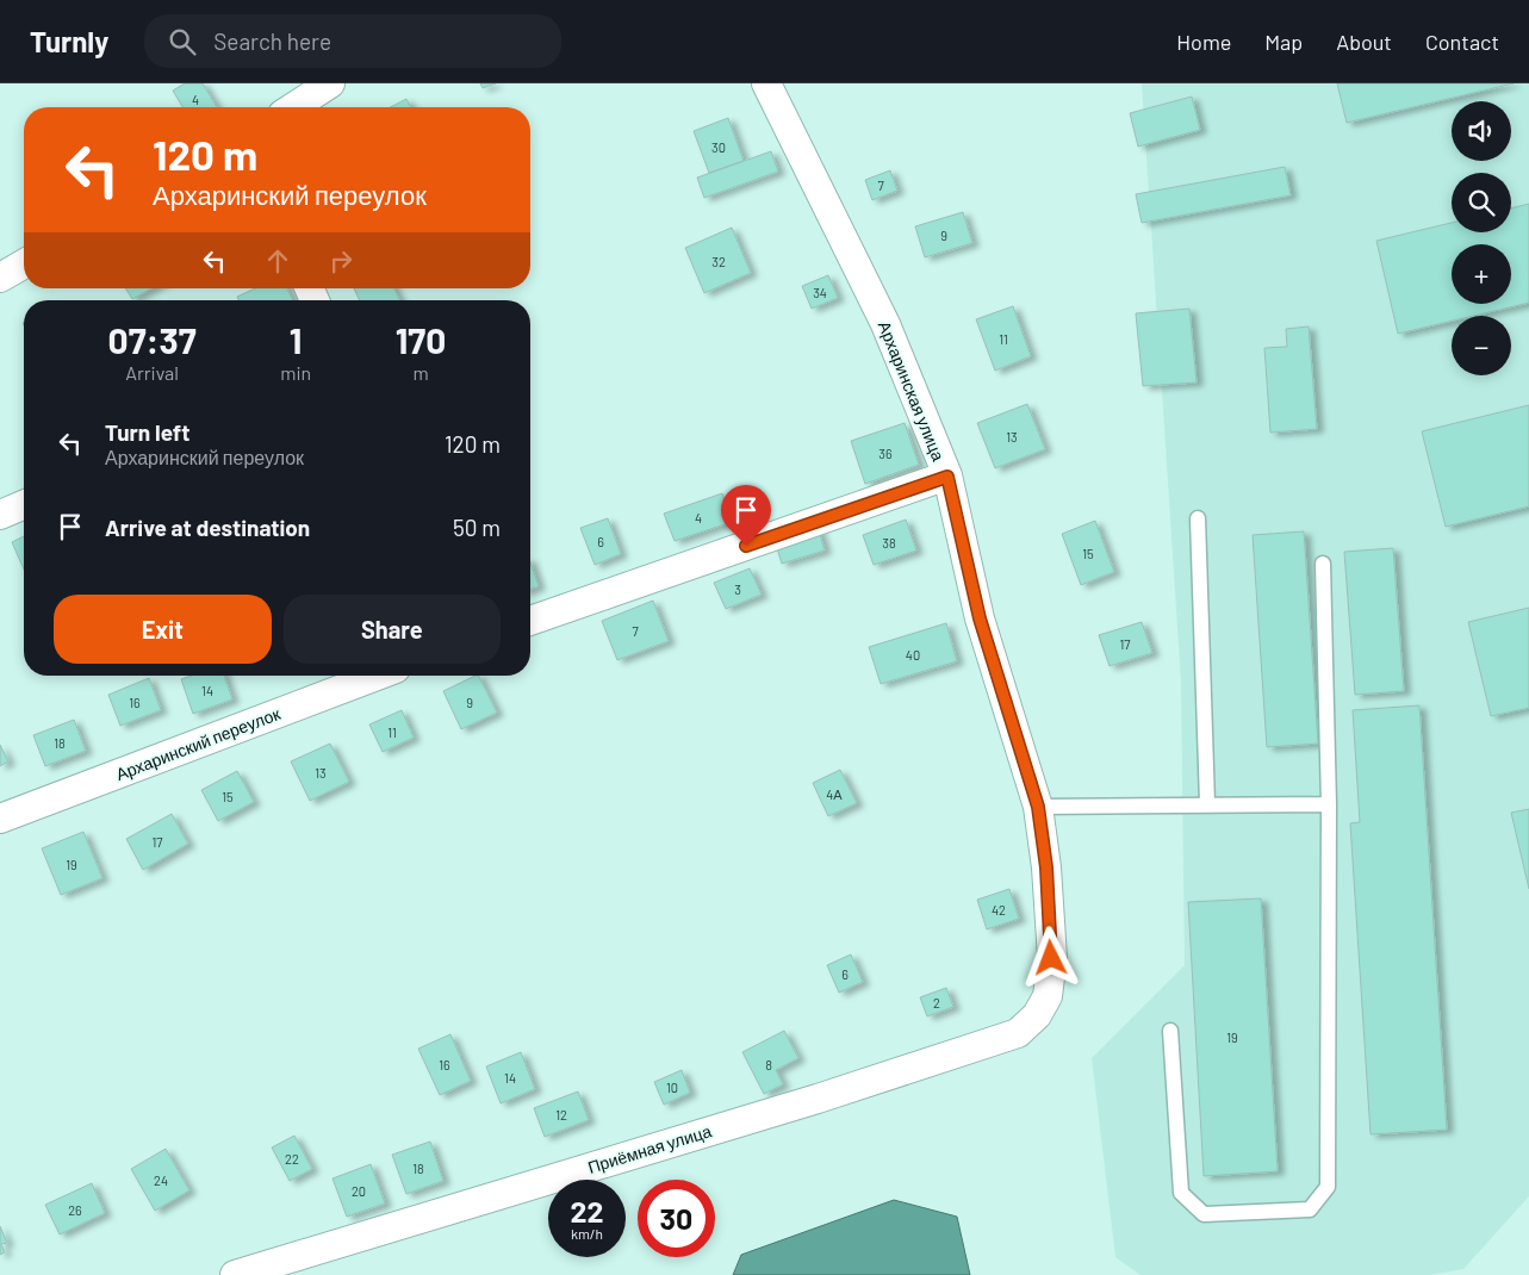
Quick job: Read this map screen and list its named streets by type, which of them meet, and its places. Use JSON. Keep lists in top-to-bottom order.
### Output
{
  "streets": {
    "street": ["Архаринская улица", "Архаринский переулок", "Приёмная улица"]
  },
  "crossings": [
    ["Архаринская улица", "Приёмная улица"]
  ],
  "house_numbers": [
    "4",
    "30",
    "7",
    "9",
    "32",
    "34",
    "11",
    "13",
    "36",
    "4",
    "6",
    "38",
    "15",
    "3",
    "7",
    "17",
    "40",
    "14",
    "16",
    "9",
    "11",
    "18",
    "13",
    "4А",
    "15",
    "17",
    "19",
    "42",
    "6",
    "2",
    "19",
    "16",
    "8",
    "14",
    "10",
    "12",
    "22",
    "18",
    "24",
    "20",
    "26"
  ],
  "page": {
    "header": "Turnly",
    "search": "Search here",
    "nav": [
      "Home",
      "Map",
      "About",
      "Contact"
    ],
    "map_buttons": ["+", "−"],
    "turn": ["120 m", "Архаринский переулок"],
    "eta": [
      "07:37",
      "Arrival",
      "1",
      "min",
      "170",
      "m"
    ],
    "list": [
      {
        "name": "Turn left",
        "note": "Архаринский переулок",
        "value": "120 m"
      },
      {
        "name": "Arrive at destination",
        "value": "50 m"
      }
    ],
    "buttons": ["Exit", "Share"],
    "speed": "22 km/h",
    "limit": "30"
  }
}
